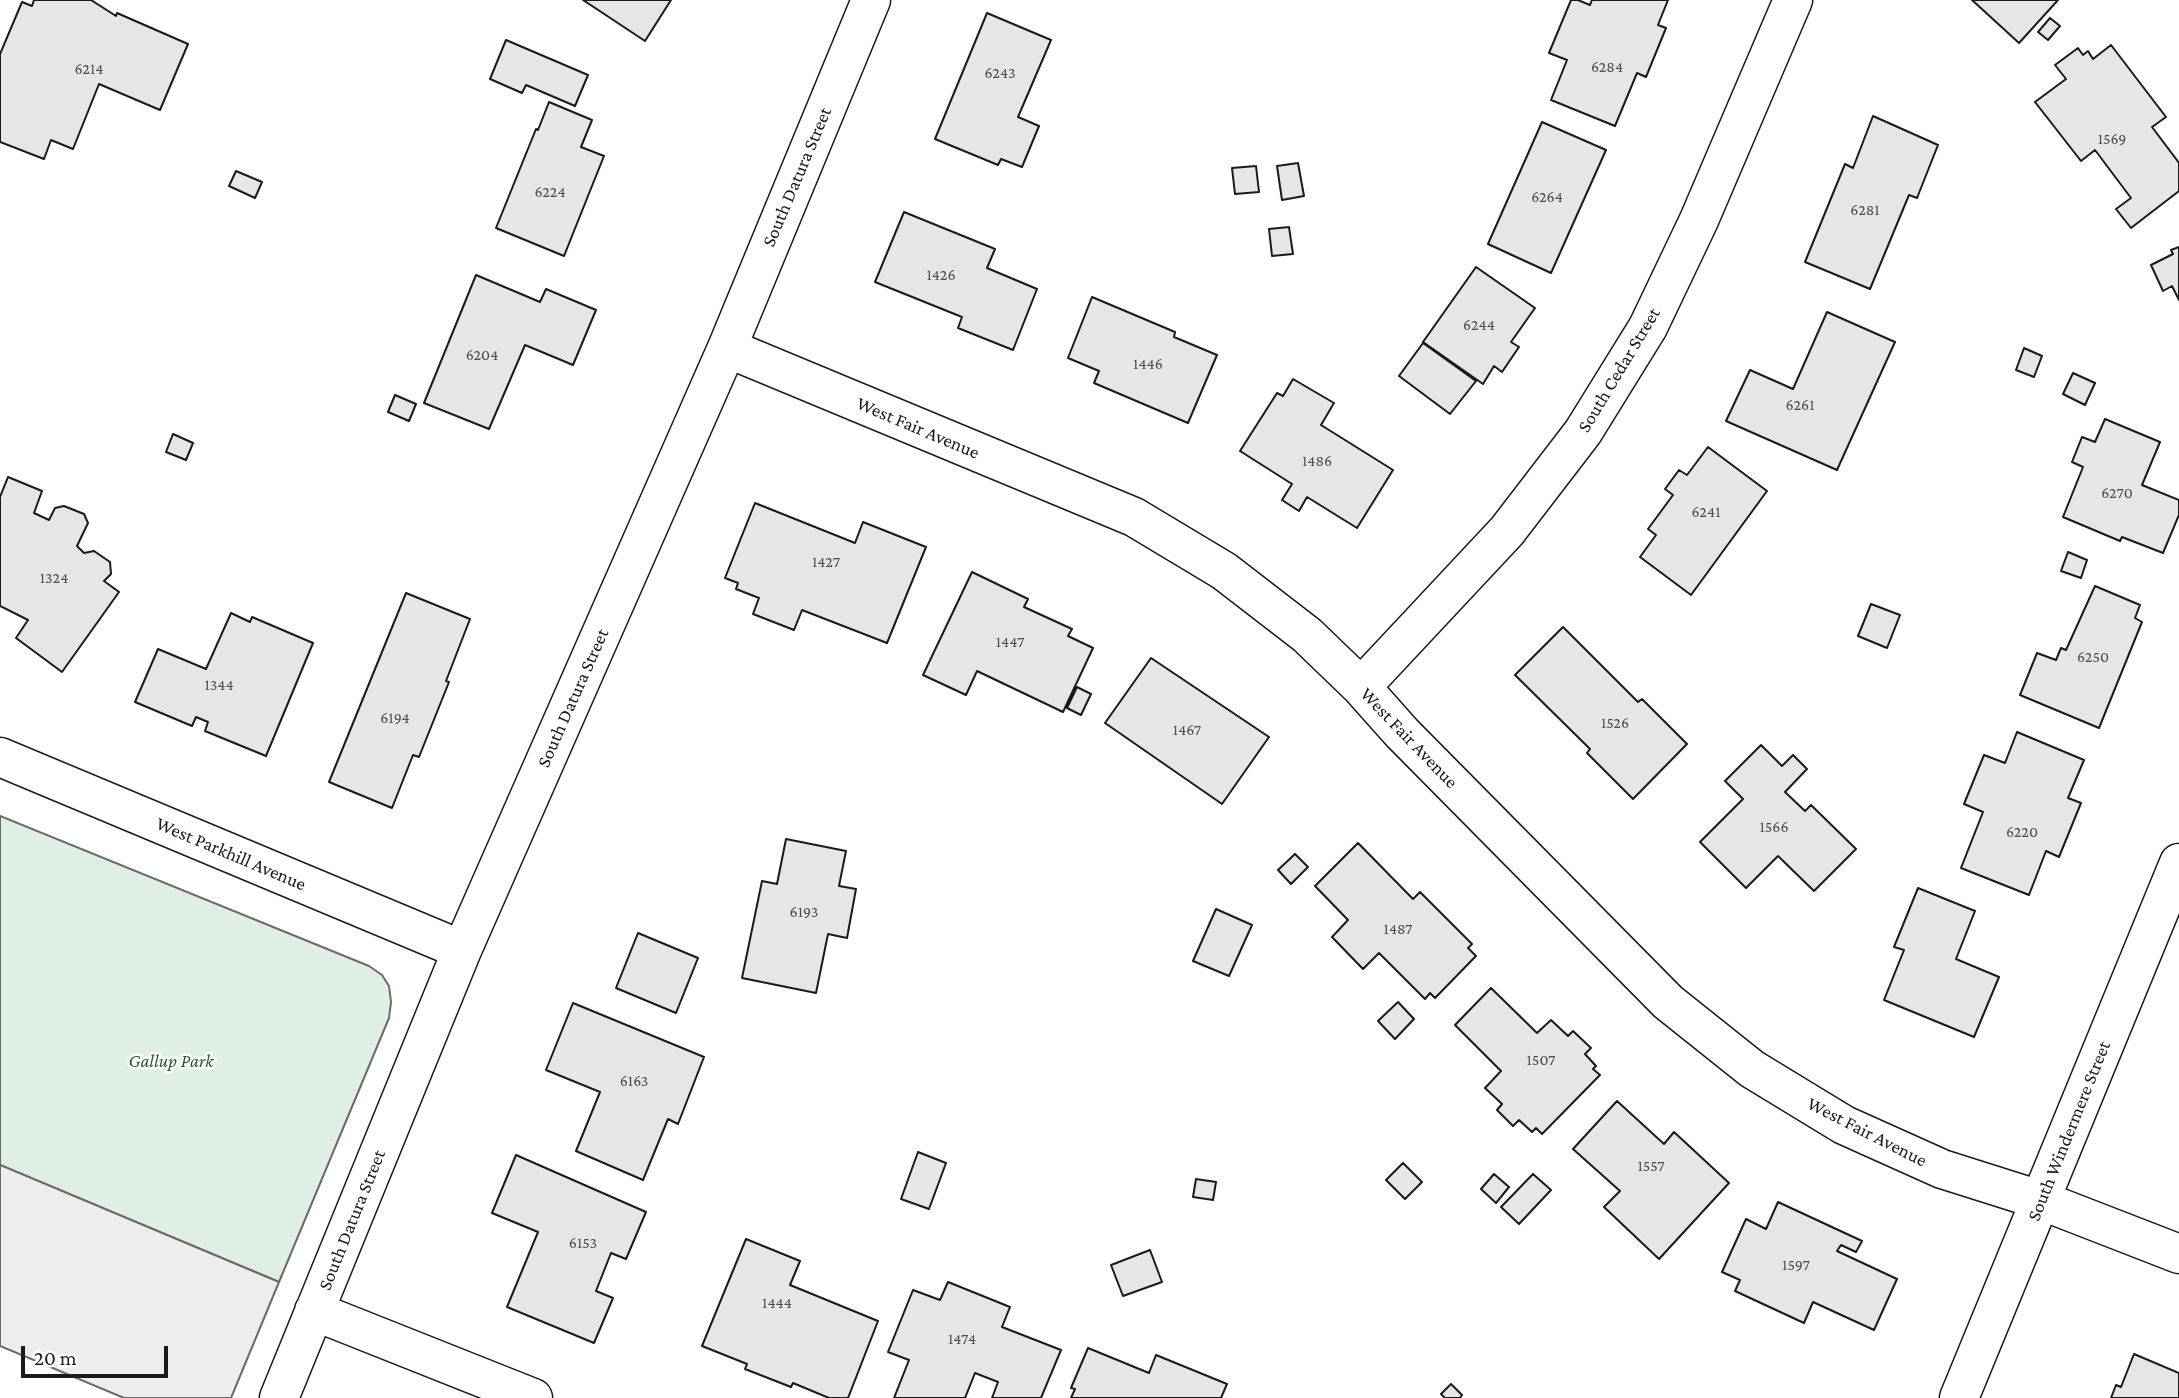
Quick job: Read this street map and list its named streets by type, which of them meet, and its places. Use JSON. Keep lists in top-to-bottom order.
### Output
{
  "streets": {
    "street": [
      "South Datura Street",
      "South Cedar Street",
      "West Fair Avenue",
      "West Parkhill Avenue",
      "South Windermere Street"
    ]
  },
  "crossings": [
    ["South Datura Street", "West Fair Avenue"],
    ["South Datura Street", "West Parkhill Avenue"],
    ["South Cedar Street", "West Fair Avenue"],
    ["West Fair Avenue", "South Windermere Street"]
  ],
  "parks": ["Gallup Park"],
  "house_numbers": [
    "6284",
    "6214",
    "6243",
    "1569",
    "6224",
    "6264",
    "6281",
    "1426",
    "6244",
    "6204",
    "1446",
    "6261",
    "1486",
    "6270",
    "6241",
    "1427",
    "1324",
    "1447",
    "6250",
    "1344",
    "6194",
    "1526",
    "1467",
    "1566",
    "6220",
    "6193",
    "1487",
    "1507",
    "6163",
    "1557",
    "6153",
    "1597",
    "1444",
    "1474"
  ],
  "scale_bar": "20 m"
}
